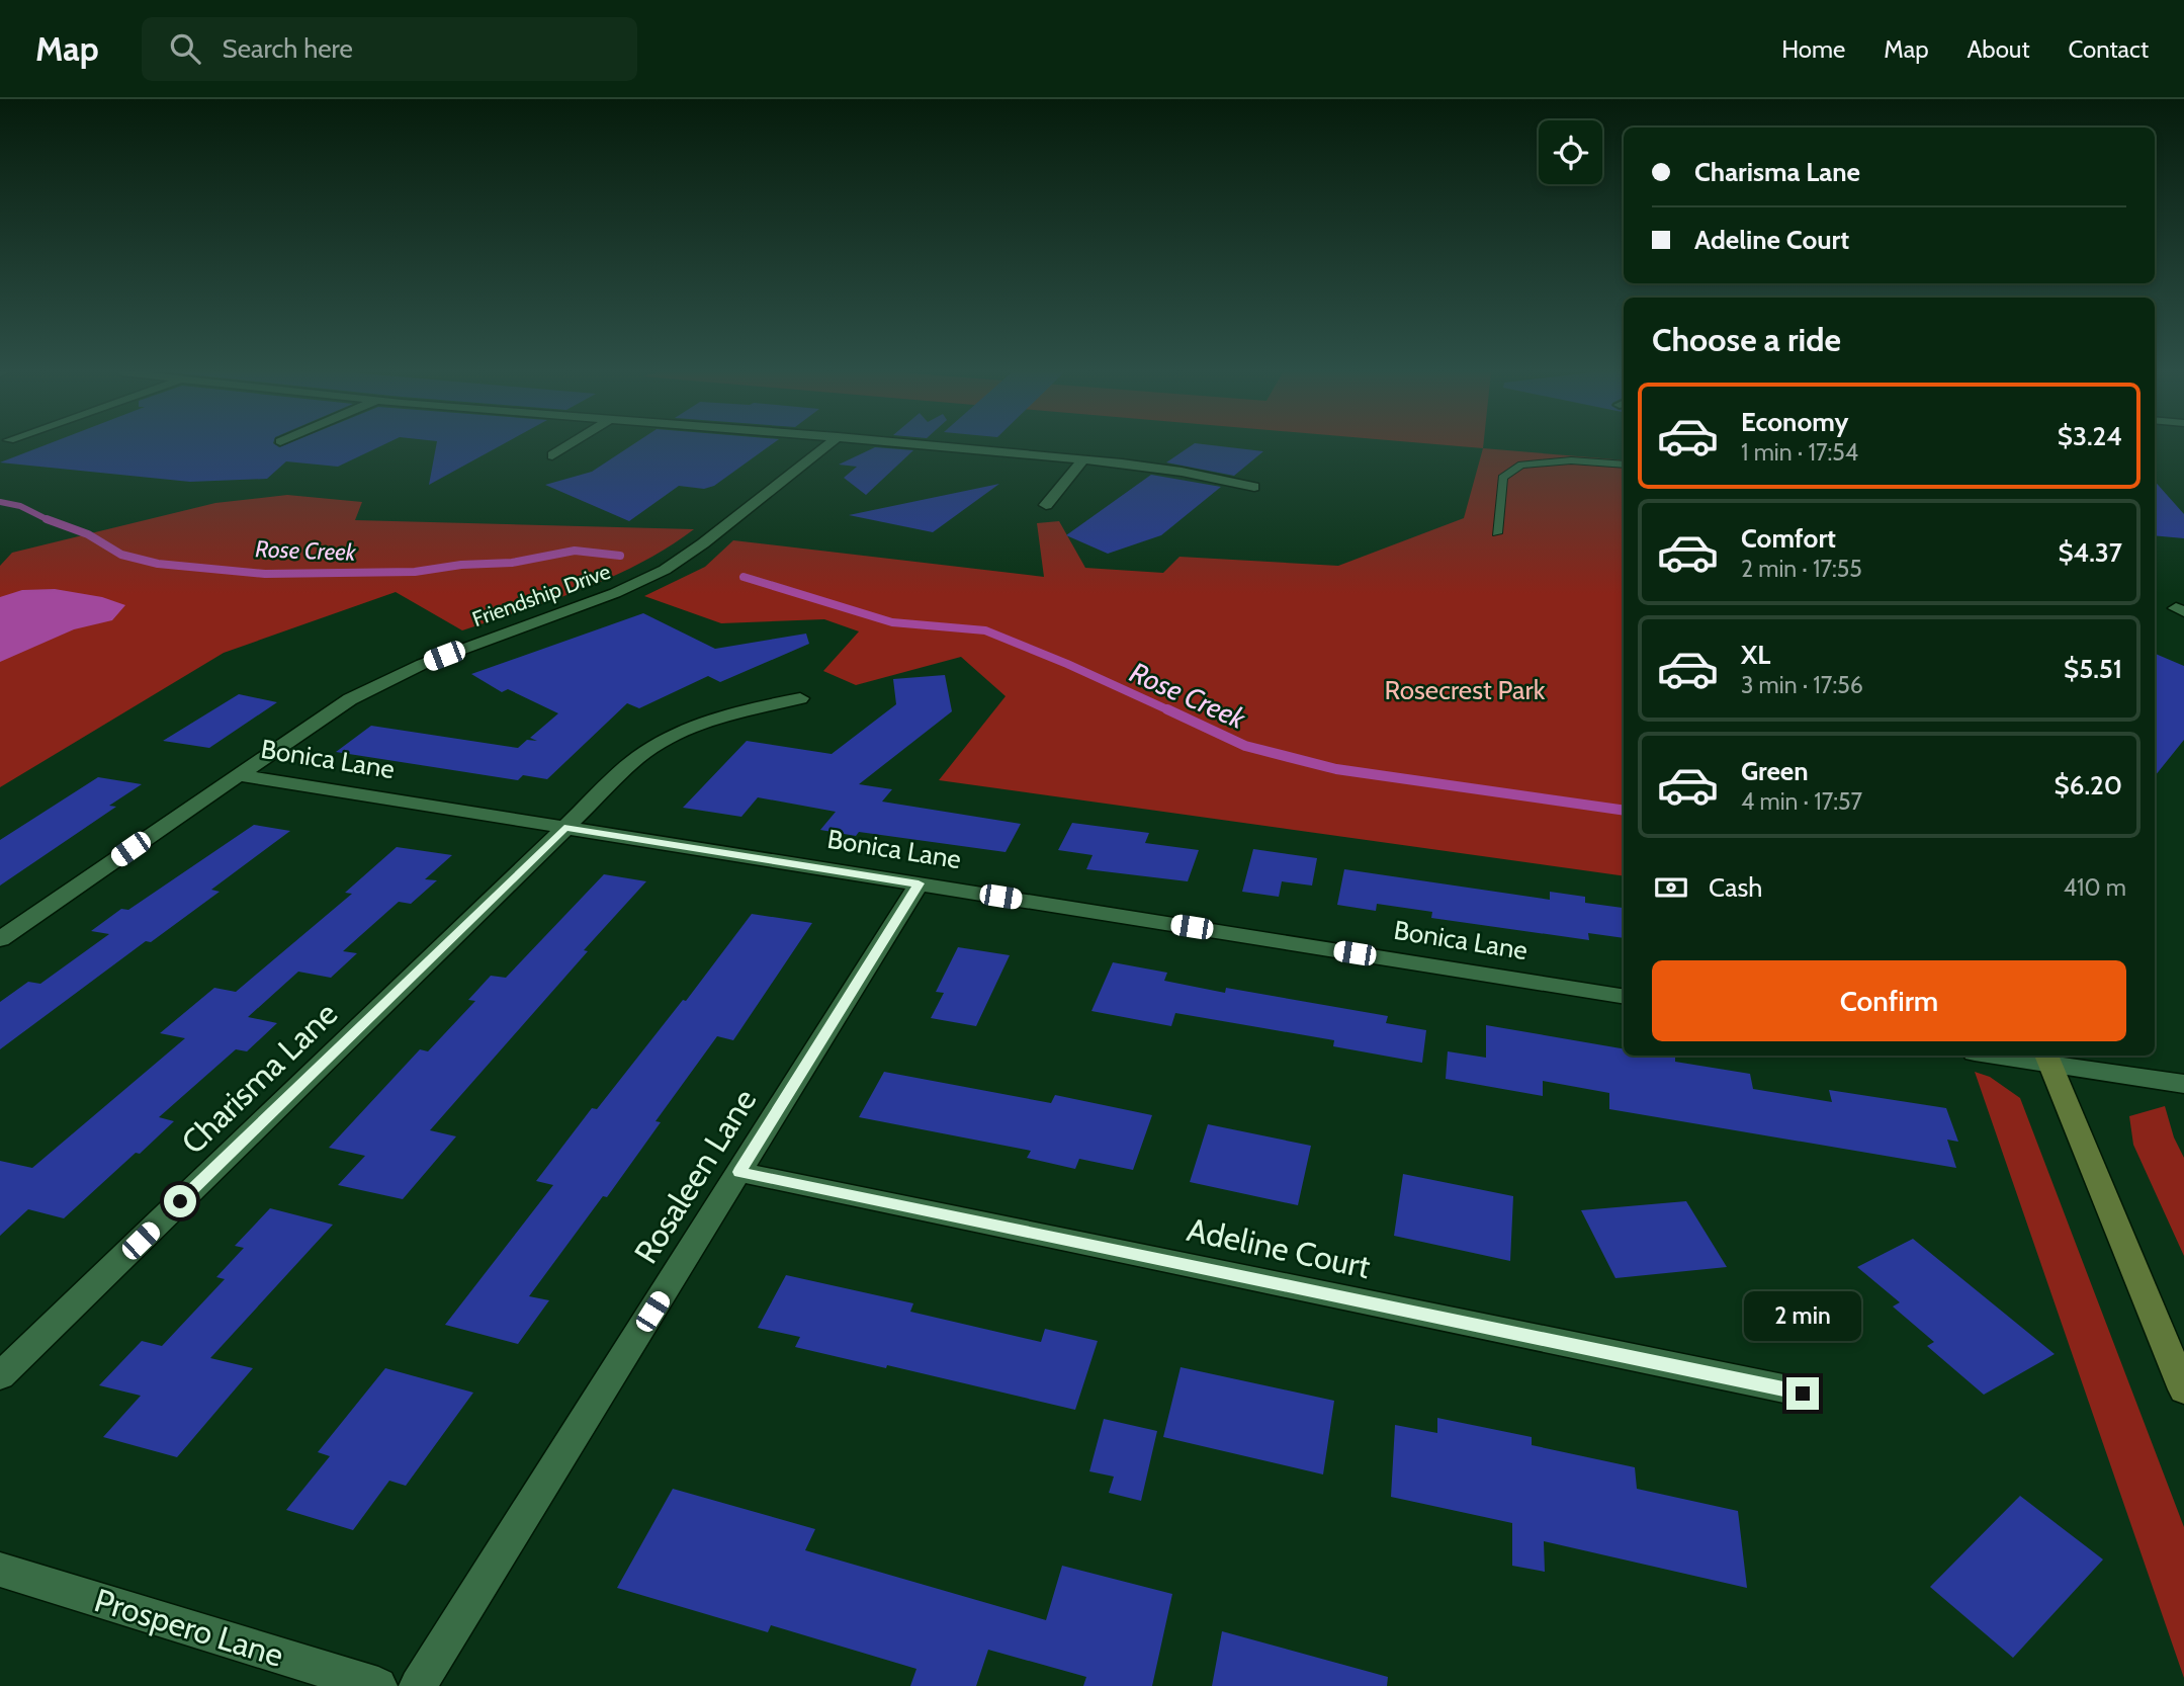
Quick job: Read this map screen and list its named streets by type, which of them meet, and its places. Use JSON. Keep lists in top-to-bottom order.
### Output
{
  "streets": {
    "street": [
      "Friendship Drive",
      "Bonica Lane",
      "Charisma Lane",
      "Rosaleen Lane",
      "Adeline Court",
      "Prospero Lane"
    ]
  },
  "crossings": [
    ["Friendship Drive", "Bonica Lane"],
    ["Bonica Lane", "Charisma Lane"],
    ["Bonica Lane", "Rosaleen Lane"],
    ["Rosaleen Lane", "Adeline Court"]
  ],
  "water": ["Rose Creek"],
  "parks": ["Rosecrest Park"],
  "page": {
    "header": "Map",
    "search": "Search here",
    "nav": [
      "Home",
      "Map",
      "About",
      "Contact"
    ],
    "banner": ["Charisma Lane", "Adeline Court"],
    "heading": "Choose a ride",
    "list": [
      {
        "name": "Economy",
        "note": "1 min · 17:54",
        "value": "$3.24"
      },
      {
        "name": "Comfort",
        "note": "2 min · 17:55",
        "value": "$4.37"
      },
      {
        "name": "XL",
        "note": "3 min · 17:56",
        "value": "$5.51"
      },
      {
        "name": "Green",
        "note": "4 min · 17:57",
        "value": "$6.20"
      }
    ],
    "pay": ["Cash", "410 m"],
    "buttons": "Confirm",
    "bubble": "2 min"
  }
}
